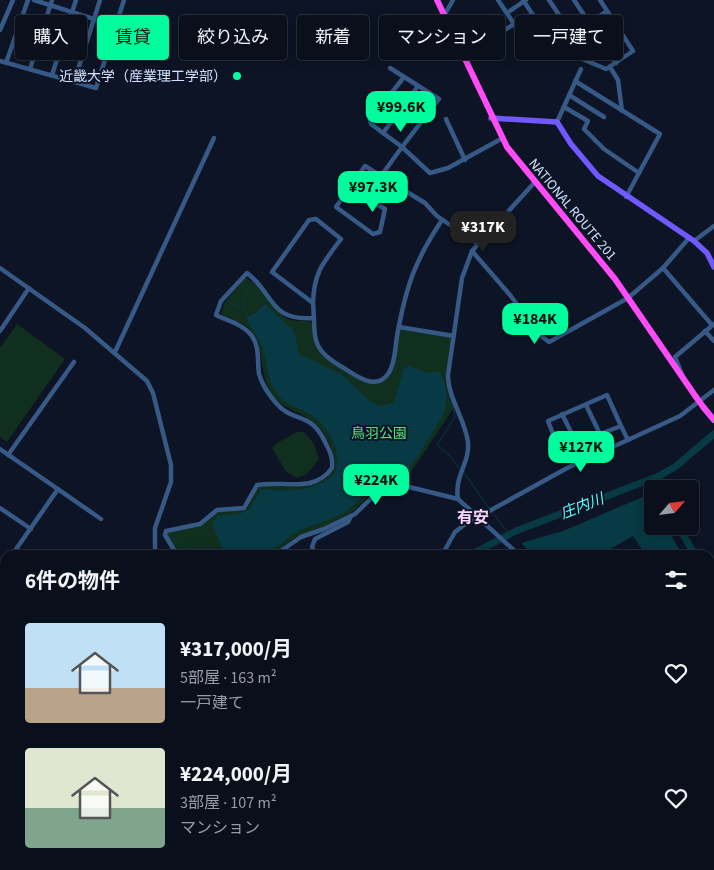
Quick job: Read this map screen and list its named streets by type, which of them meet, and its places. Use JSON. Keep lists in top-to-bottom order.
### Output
{
  "streets": {
    "highway": ["NATIONAL ROUTE 201"]
  },
  "districts": ["有安"],
  "water": ["庄内川"],
  "parks": ["鳥羽公園"],
  "places": ["近畿大学（産業理工学部）"],
  "north": "top right",
  "page": {
    "chip": [
      "購入",
      "賃貸",
      "絞り込み",
      "新着",
      "マンション",
      "一戸建て"
    ],
    "price": [
      "¥99.6K",
      "¥97.3K",
      "¥317K",
      "¥184K",
      "¥127K",
      "¥224K"
    ],
    "heading": "6件の物件",
    "list": [
      {
        "name": "¥317,000/月",
        "note": "5部屋 · 163 m² · 一戸建て"
      },
      {
        "name": "¥224,000/月",
        "note": "3部屋 · 107 m² · マンション"
      }
    ]
  }
}
